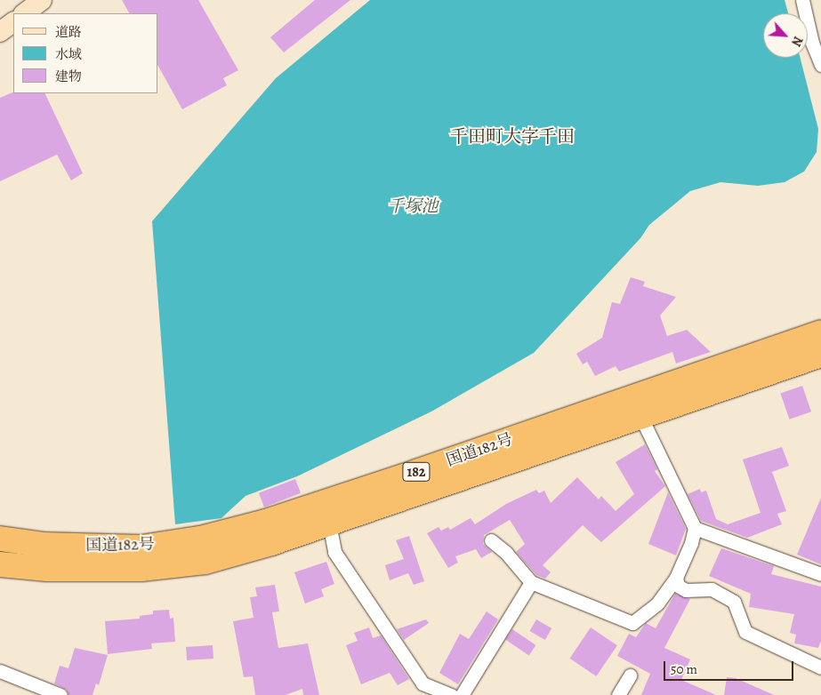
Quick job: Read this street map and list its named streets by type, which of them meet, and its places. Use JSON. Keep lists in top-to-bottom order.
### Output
{
  "streets": {
    "highway": ["国道182号", "182"]
  },
  "districts": ["千田町大字千田"],
  "water": ["千塚池"],
  "legend": ["道路", "水域", "建物"],
  "scale_bar": "50 m",
  "north": "bottom right"
}
